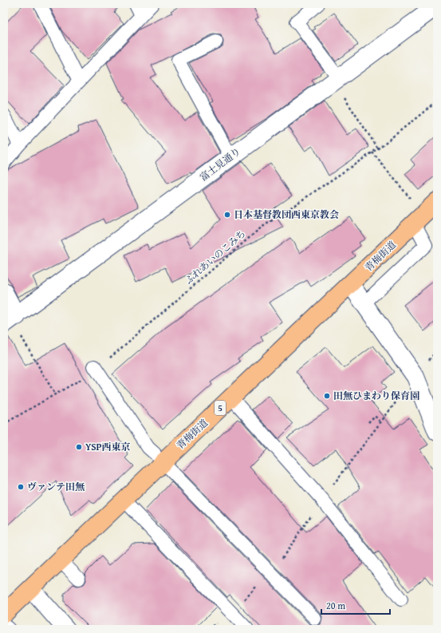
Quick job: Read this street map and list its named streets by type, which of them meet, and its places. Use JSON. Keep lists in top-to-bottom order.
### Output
{
  "streets": {
    "main road": ["青梅街道", "5"],
    "street": ["富士見通り"],
    "path": ["ふれあいのこみち"]
  },
  "places": [
    "日本基督教団西東京教会",
    "田無ひまわり保育園",
    "YSP西東京",
    "ヴァンテ田無"
  ],
  "scale_bar": "20 m"
}
